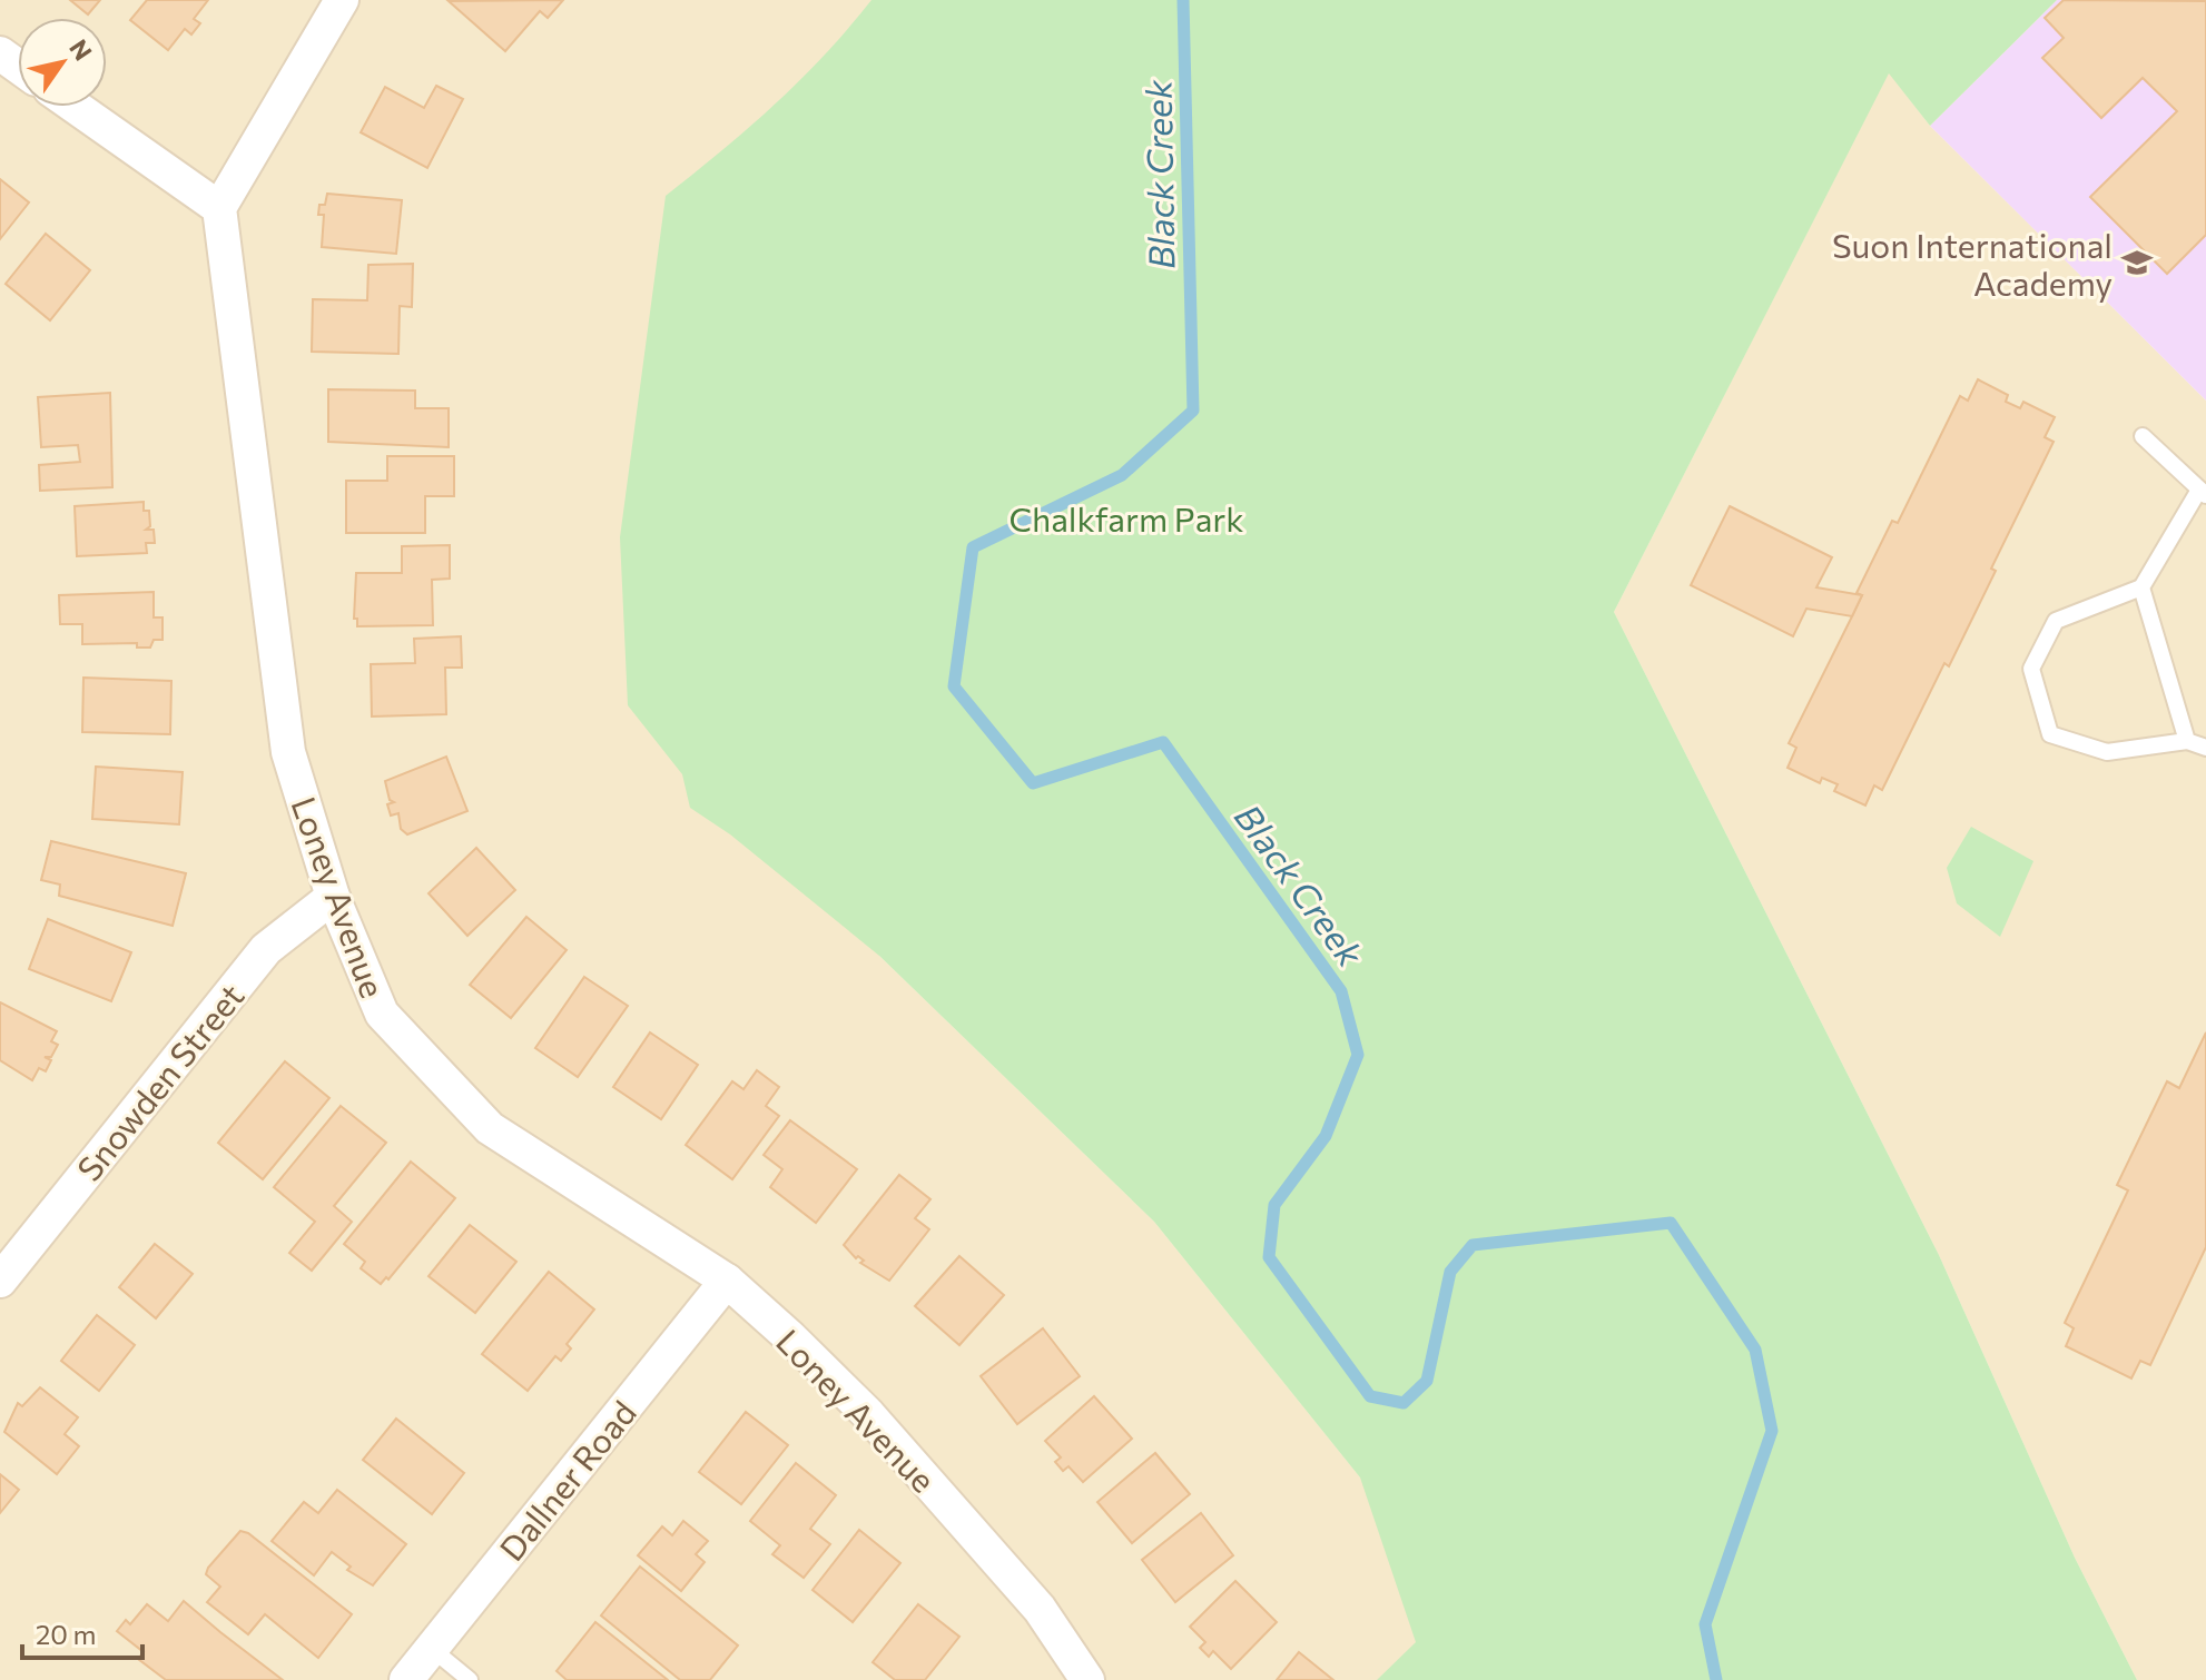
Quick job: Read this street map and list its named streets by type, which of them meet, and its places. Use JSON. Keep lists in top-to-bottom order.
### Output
{
  "streets": {
    "street": ["Loney Avenue", "Snowden Street", "Dallner Road"]
  },
  "crossings": [
    ["Loney Avenue", "Snowden Street"],
    ["Loney Avenue", "Dallner Road"]
  ],
  "water": ["Black Creek"],
  "parks": ["Chalkfarm Park"],
  "places": {
    "school or university": ["Suon International Academy"]
  },
  "scale_bar": "20 m",
  "north": "top right"
}
